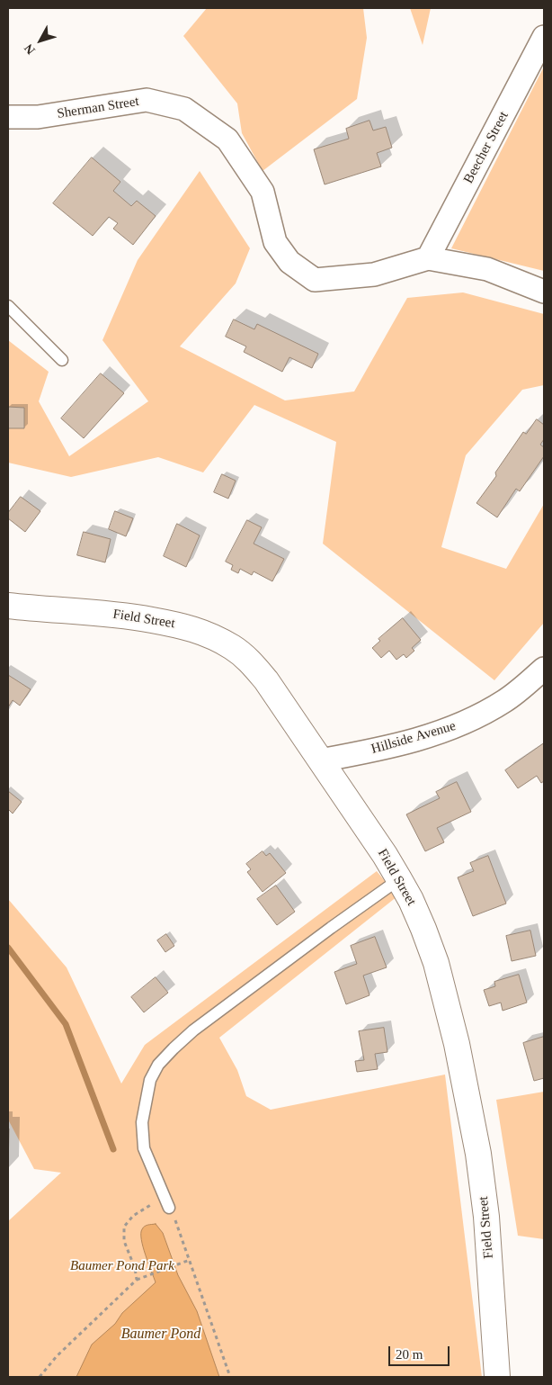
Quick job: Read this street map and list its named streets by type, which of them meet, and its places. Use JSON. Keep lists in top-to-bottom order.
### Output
{
  "streets": {
    "street": [
      "Sherman Street",
      "Beecher Street",
      "Field Street",
      "Hillside Avenue"
    ]
  },
  "crossings": [
    ["Sherman Street", "Beecher Street"],
    ["Field Street", "Hillside Avenue"]
  ],
  "water": ["Baumer Pond"],
  "parks": ["Baumer Pond Park"],
  "scale_bar": "20 m",
  "north": "bottom left"
}
